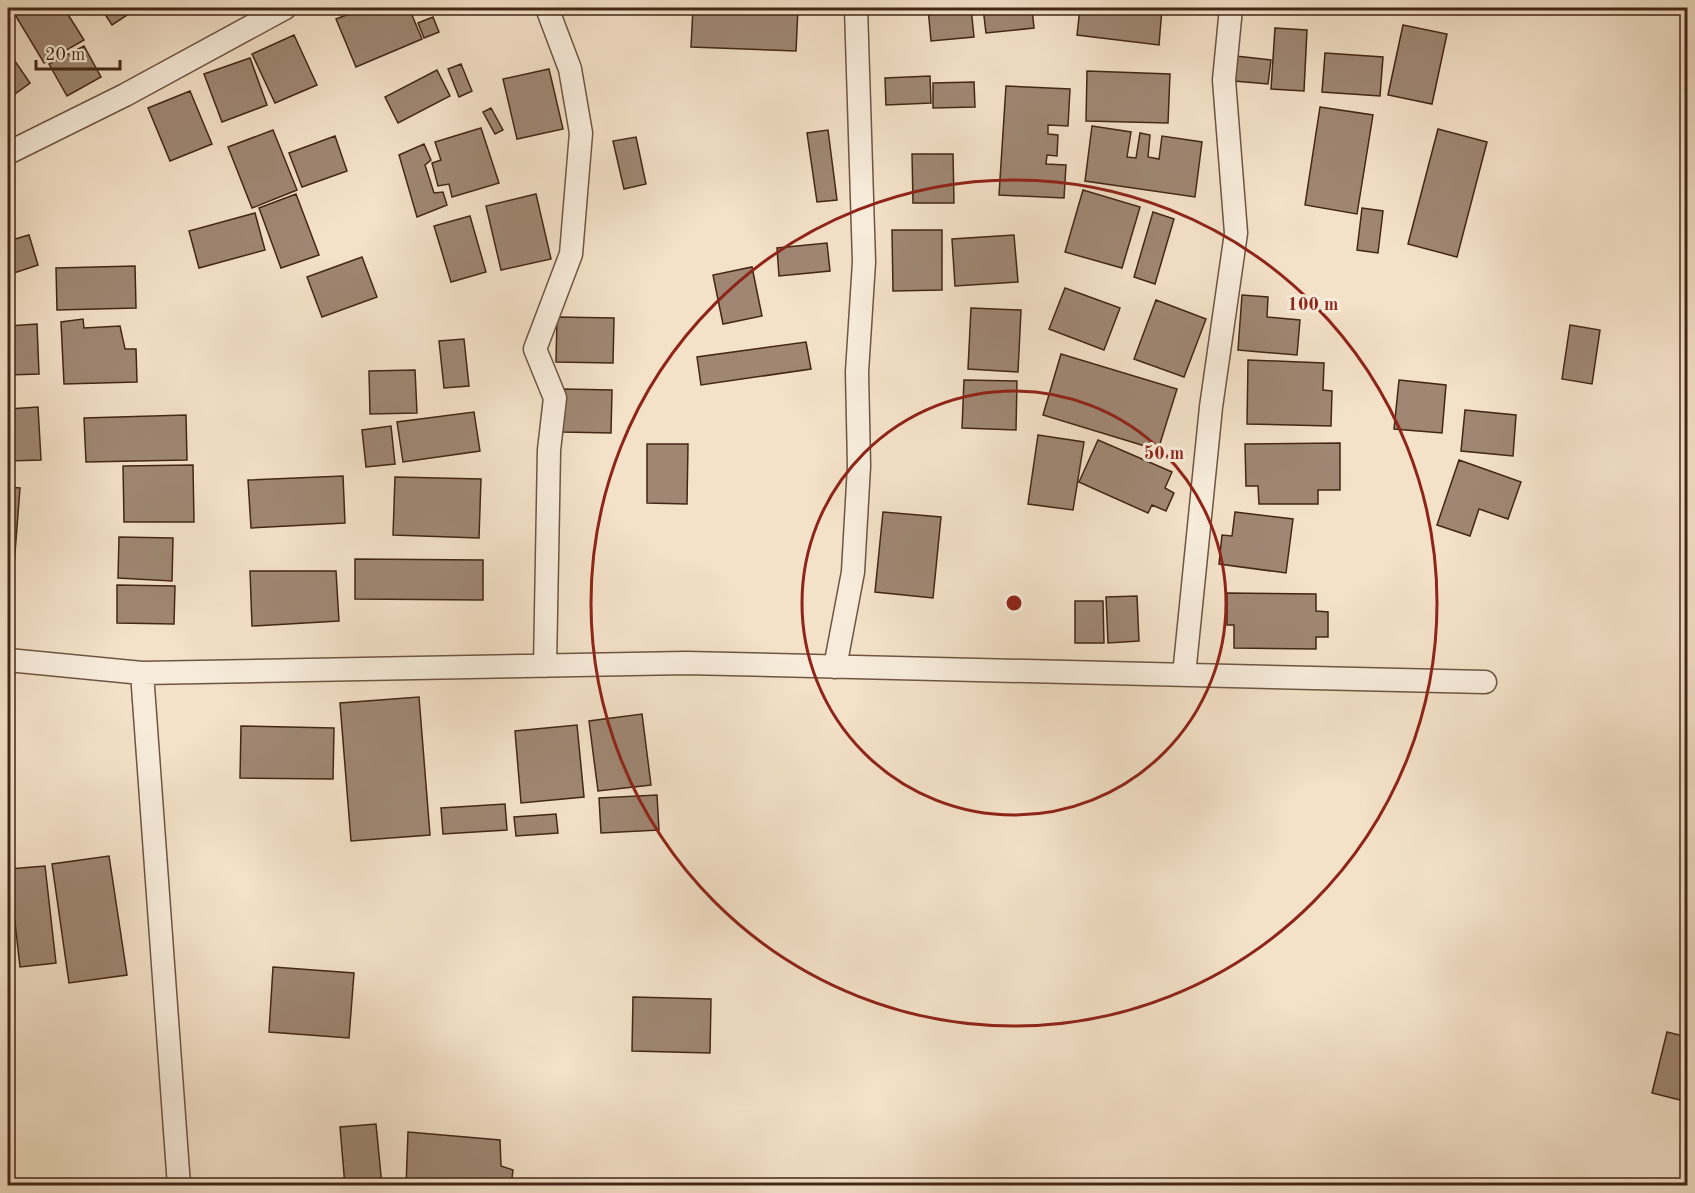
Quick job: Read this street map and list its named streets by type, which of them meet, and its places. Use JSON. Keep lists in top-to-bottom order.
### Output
{
  "scale_bar": "20 m",
  "rings": ["100 m", "50 m"]
}
